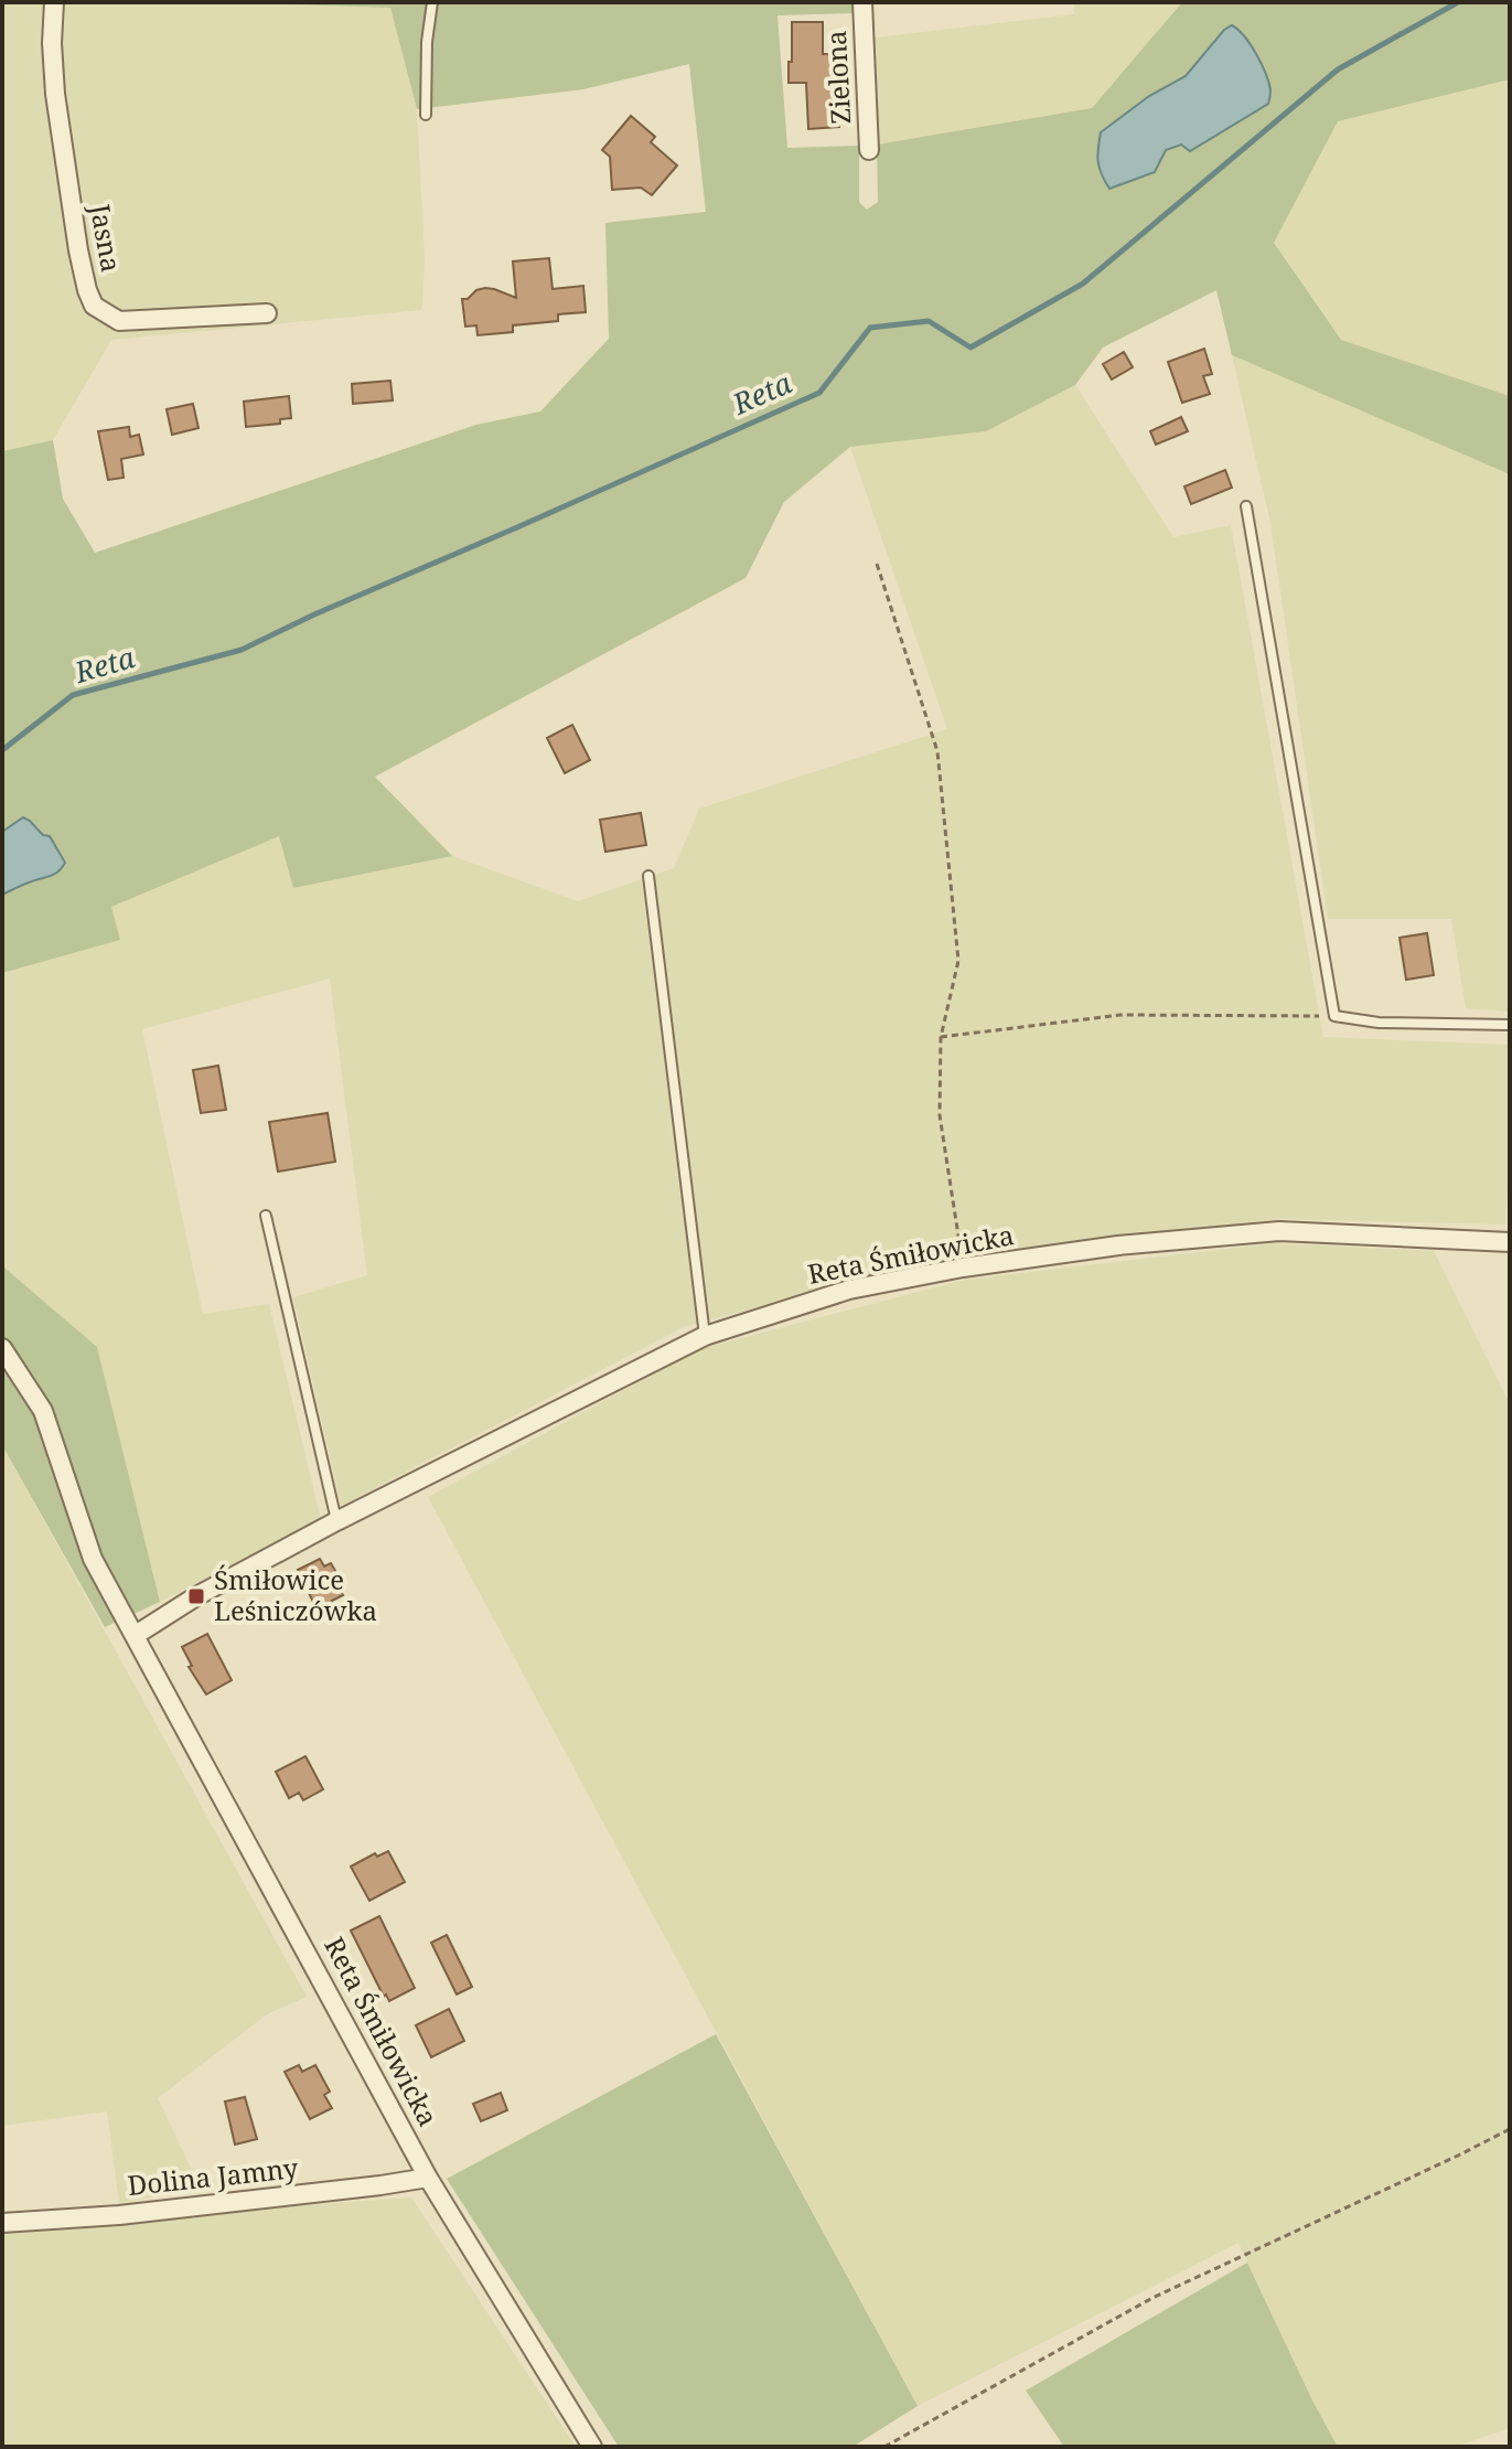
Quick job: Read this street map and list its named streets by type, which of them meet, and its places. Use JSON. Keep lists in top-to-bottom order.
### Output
{
  "streets": {
    "street": [
      "Zielona",
      "Jasna",
      "Reta Śmiłowicka",
      "Dolina Jamny"
    ]
  },
  "crossings": [
    ["Reta Śmiłowicka", "Dolina Jamny"]
  ],
  "water": ["Reta"],
  "places": {
    "transit": ["Śmiłowice Leśniczówka"]
  }
}
